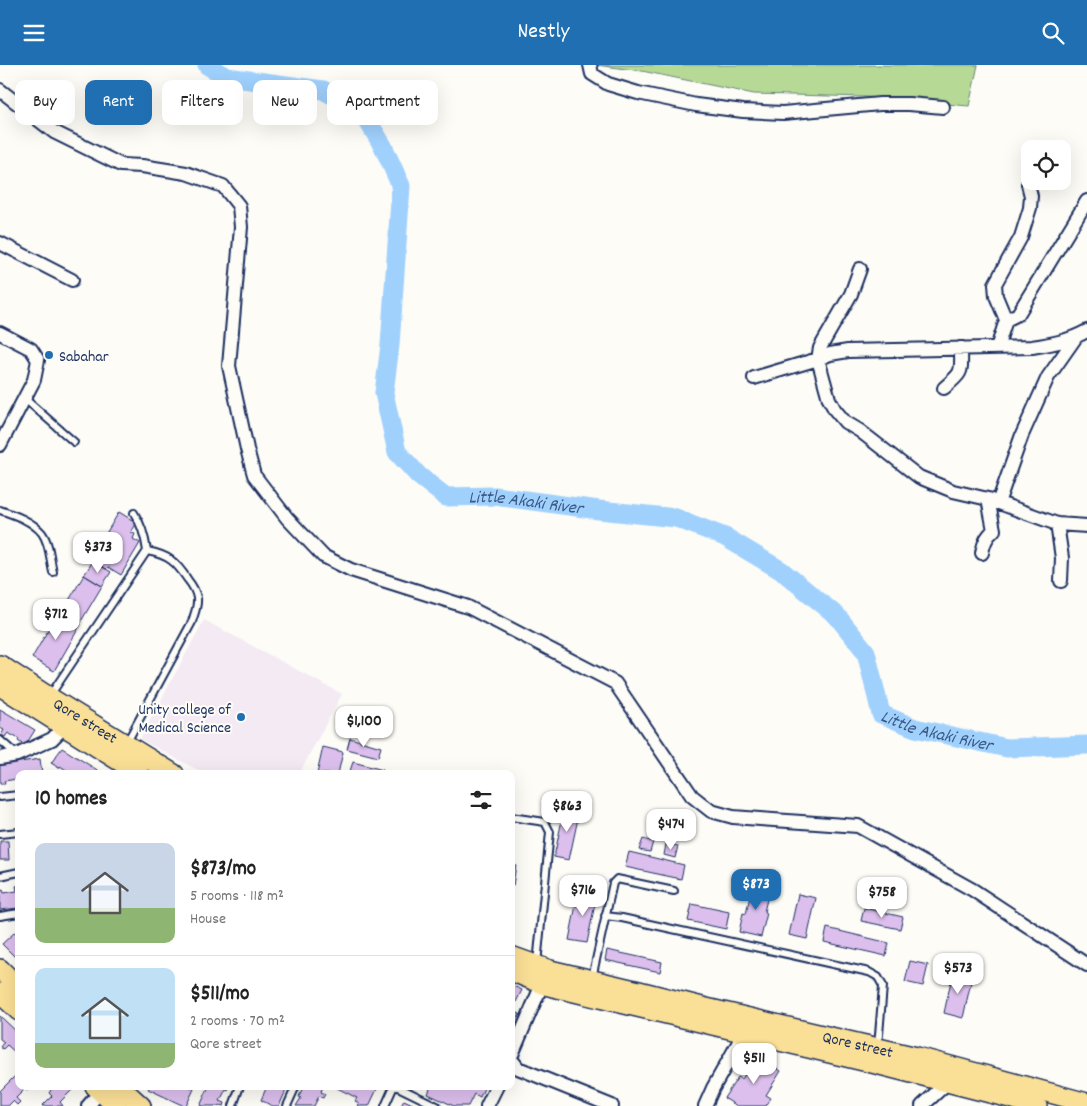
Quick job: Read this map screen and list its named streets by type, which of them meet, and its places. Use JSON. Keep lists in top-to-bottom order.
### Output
{
  "streets": {
    "main road": ["Qore street"]
  },
  "water": ["Little Akaki River"],
  "places": ["Sabahar", "Unity college of Medical Science"],
  "page": {
    "header": "Nestly",
    "chip": [
      "Buy",
      "Rent",
      "Filters",
      "New",
      "Apartment"
    ],
    "price": [
      "$373",
      "$712",
      "$1,100",
      "$863",
      "$474",
      "$873",
      "$716",
      "$758",
      "$573",
      "$511"
    ],
    "heading": "10 homes",
    "list": [
      {
        "name": "$873/mo",
        "note": "5 rooms · 118 m² · House"
      },
      {
        "name": "$511/mo",
        "note": "2 rooms · 70 m² · Qore street"
      }
    ]
  }
}
